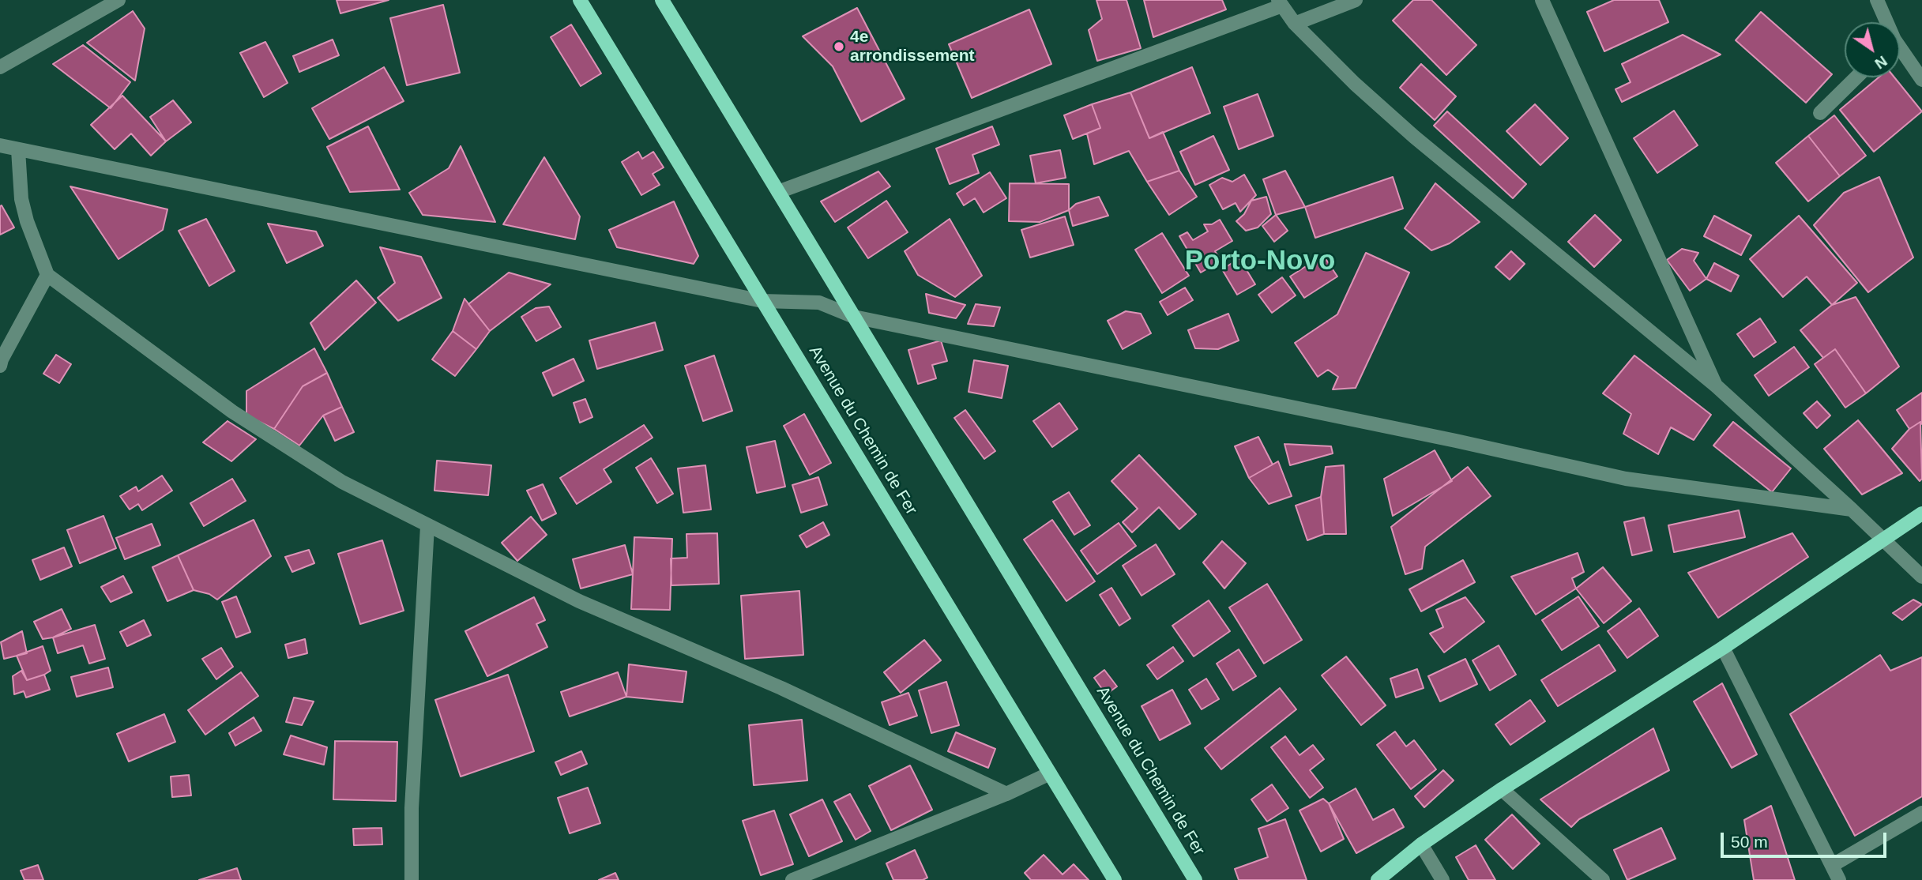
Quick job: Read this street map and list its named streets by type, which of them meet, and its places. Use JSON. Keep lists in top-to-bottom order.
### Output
{
  "streets": {
    "main road": ["Avenue du Chemin de Fer"]
  },
  "districts": ["Porto-Novo"],
  "places": ["4e arrondissement"],
  "scale_bar": "50 m",
  "north": "bottom right"
}
